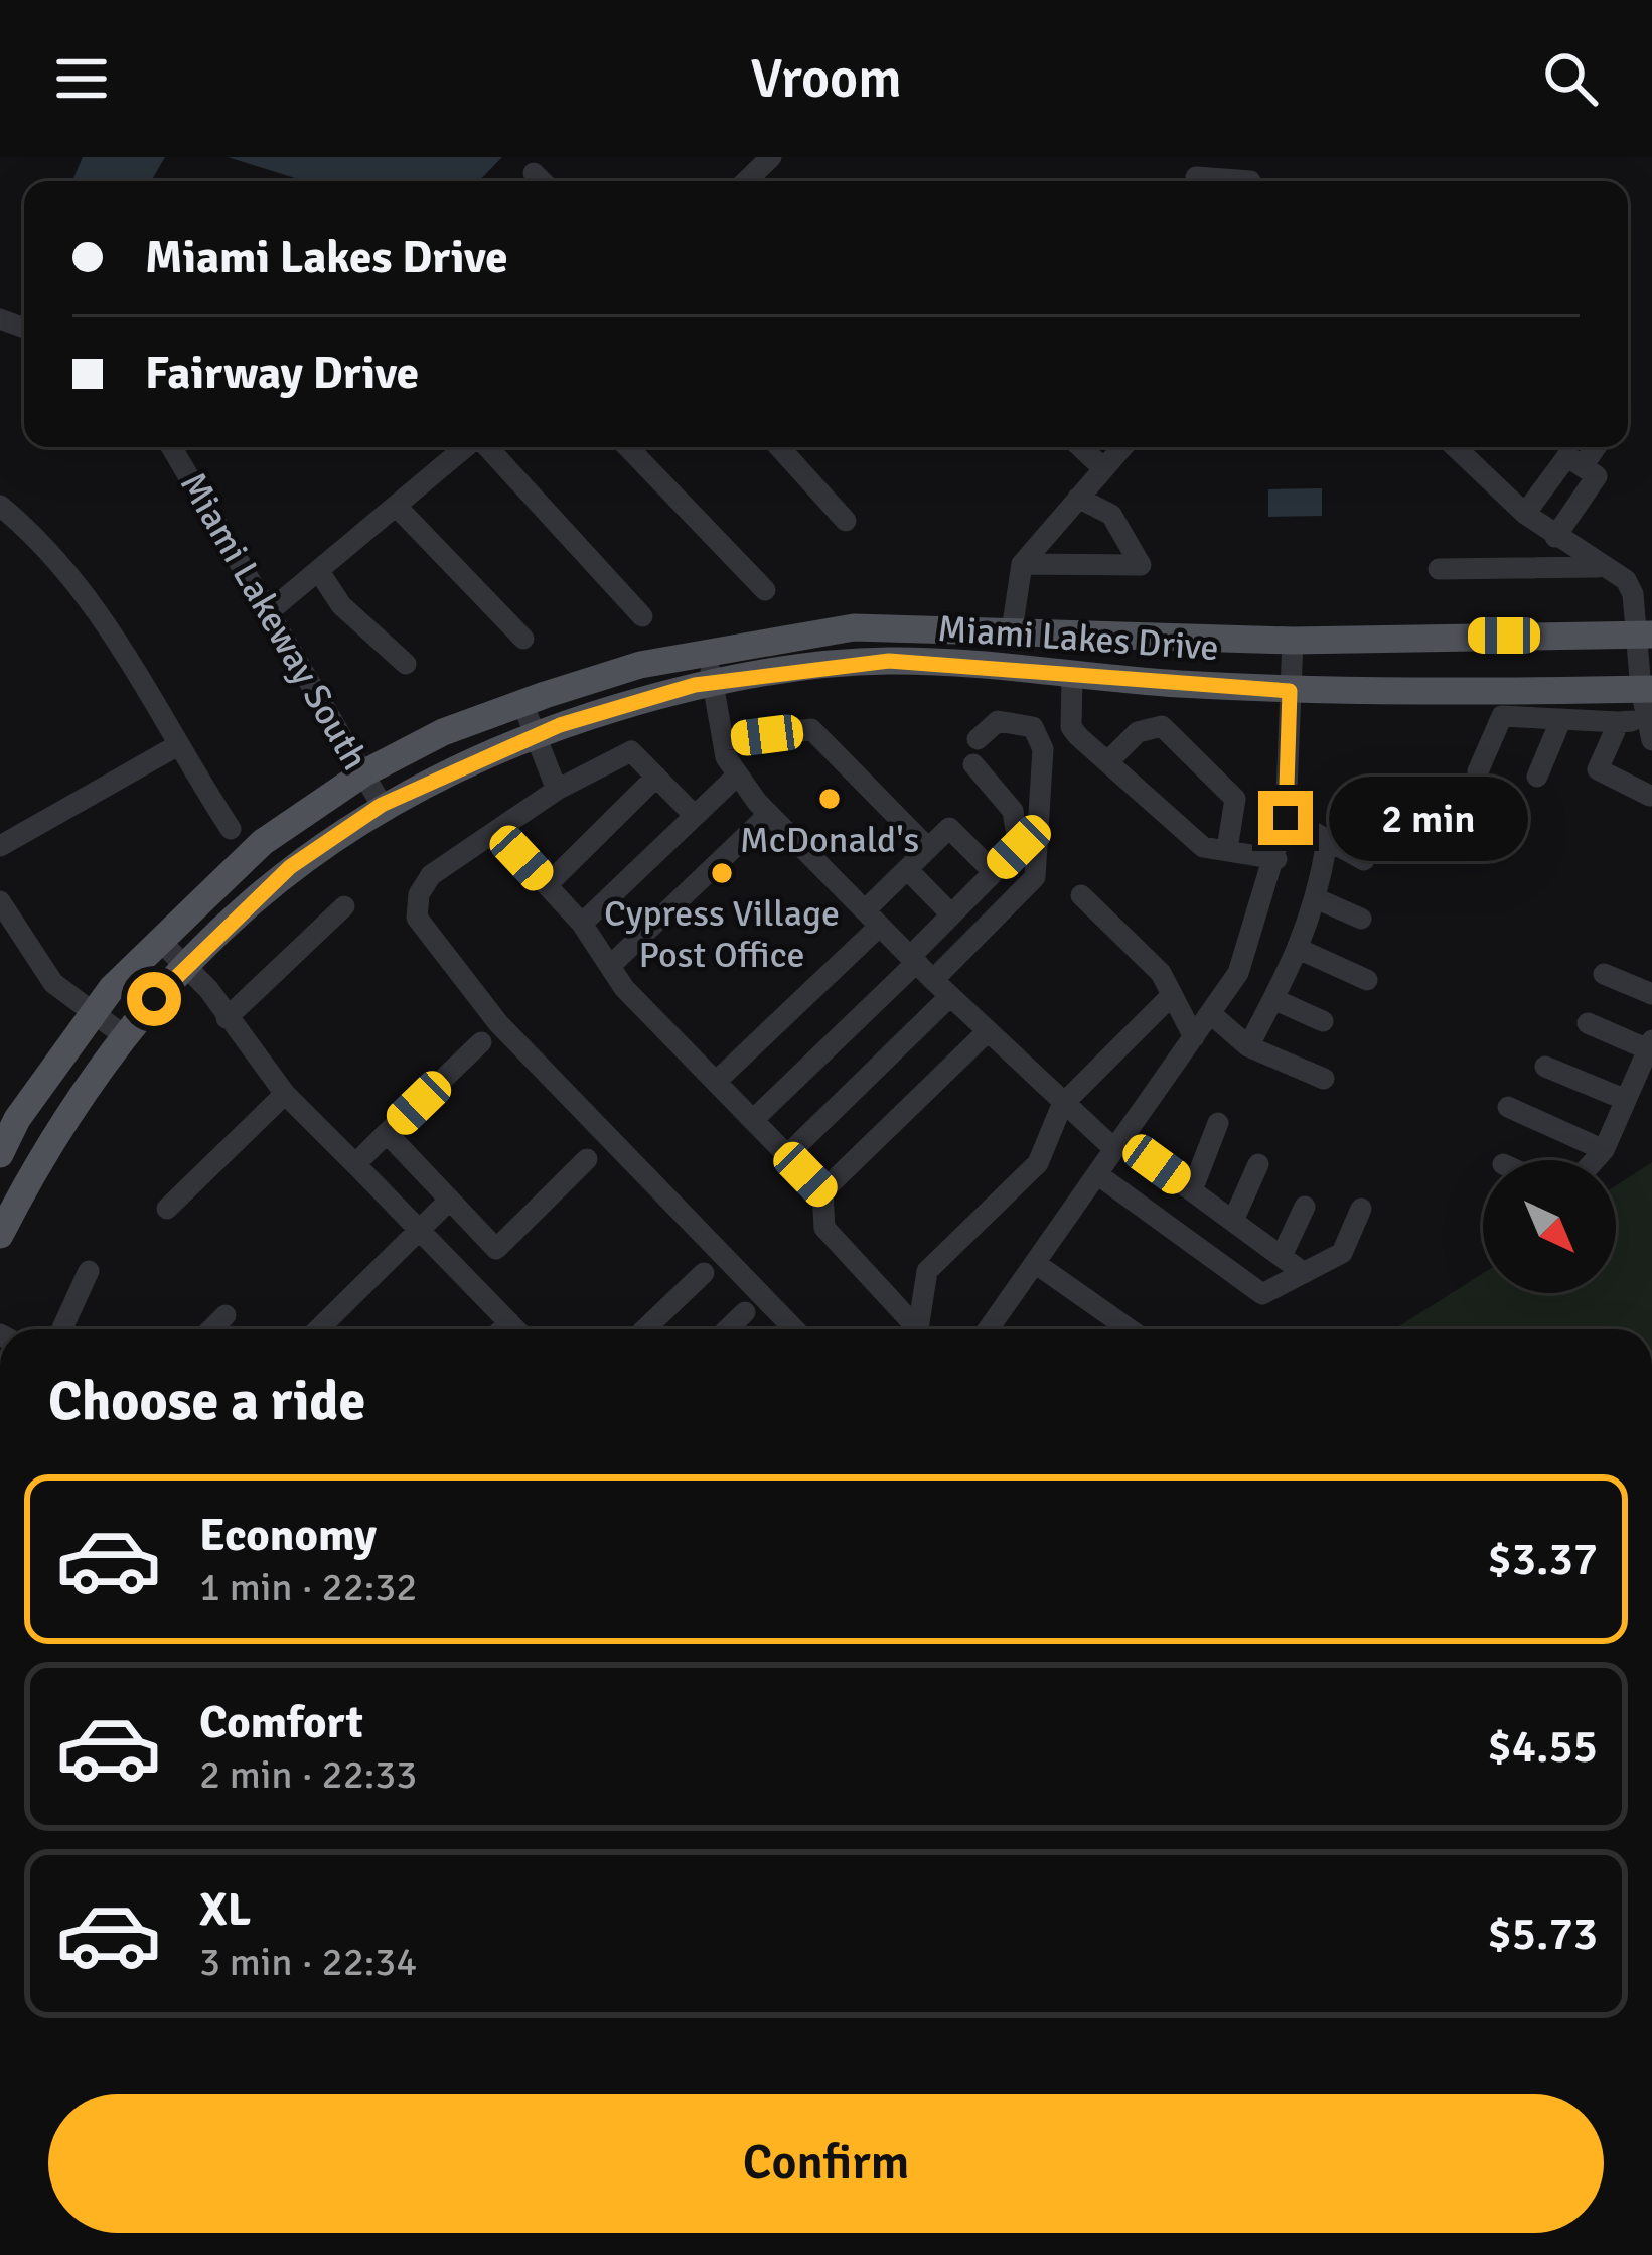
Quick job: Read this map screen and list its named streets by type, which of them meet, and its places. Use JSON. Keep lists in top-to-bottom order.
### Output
{
  "streets": {
    "main road": ["Miami Lakes Drive"],
    "street": ["Miami Lakeway South"]
  },
  "crossings": [
    ["Miami Lakeway South", "Miami Lakes Drive"]
  ],
  "places": ["McDonald's", "Cypress Village Post Office"],
  "north": "bottom right",
  "page": {
    "header": "Vroom",
    "banner": ["Miami Lakes Drive", "Fairway Drive"],
    "bubble": "2 min",
    "heading": "Choose a ride",
    "list": [
      {
        "name": "Economy",
        "note": "1 min · 22:32",
        "value": "$3.37"
      },
      {
        "name": "Comfort",
        "note": "2 min · 22:33",
        "value": "$4.55"
      },
      {
        "name": "XL",
        "note": "3 min · 22:34",
        "value": "$5.73"
      }
    ],
    "buttons": "Confirm"
  }
}
